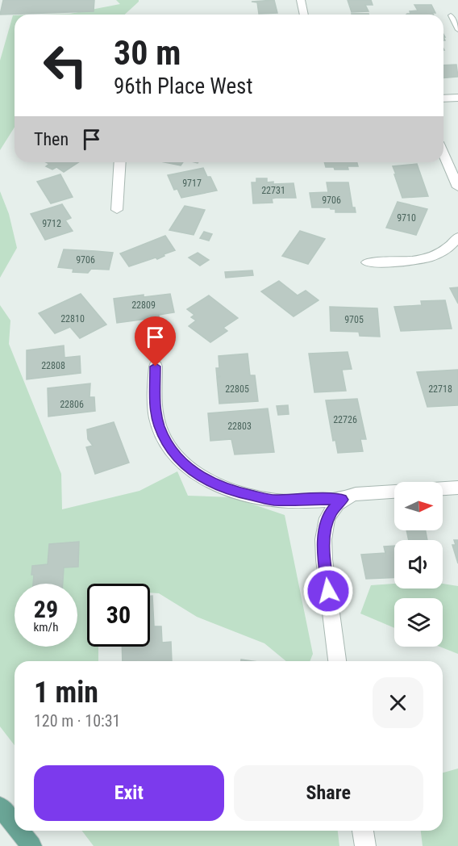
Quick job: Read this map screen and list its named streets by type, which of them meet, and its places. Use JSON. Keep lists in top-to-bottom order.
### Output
{
  "house_numbers": [
    "9717",
    "22731",
    "9706",
    "9710",
    "9712",
    "9706",
    "22809",
    "22810",
    "9705",
    "22808",
    "22805",
    "22718",
    "22806",
    "22726",
    "22803"
  ],
  "north": "right",
  "page": {
    "turn": ["30 m", "96th Place West"],
    "then": "Then",
    "speed": "29 km/h",
    "limit": "30",
    "heading": ["1 min", "120 m · 10:31"],
    "buttons": ["Exit", "Share"]
  }
}
